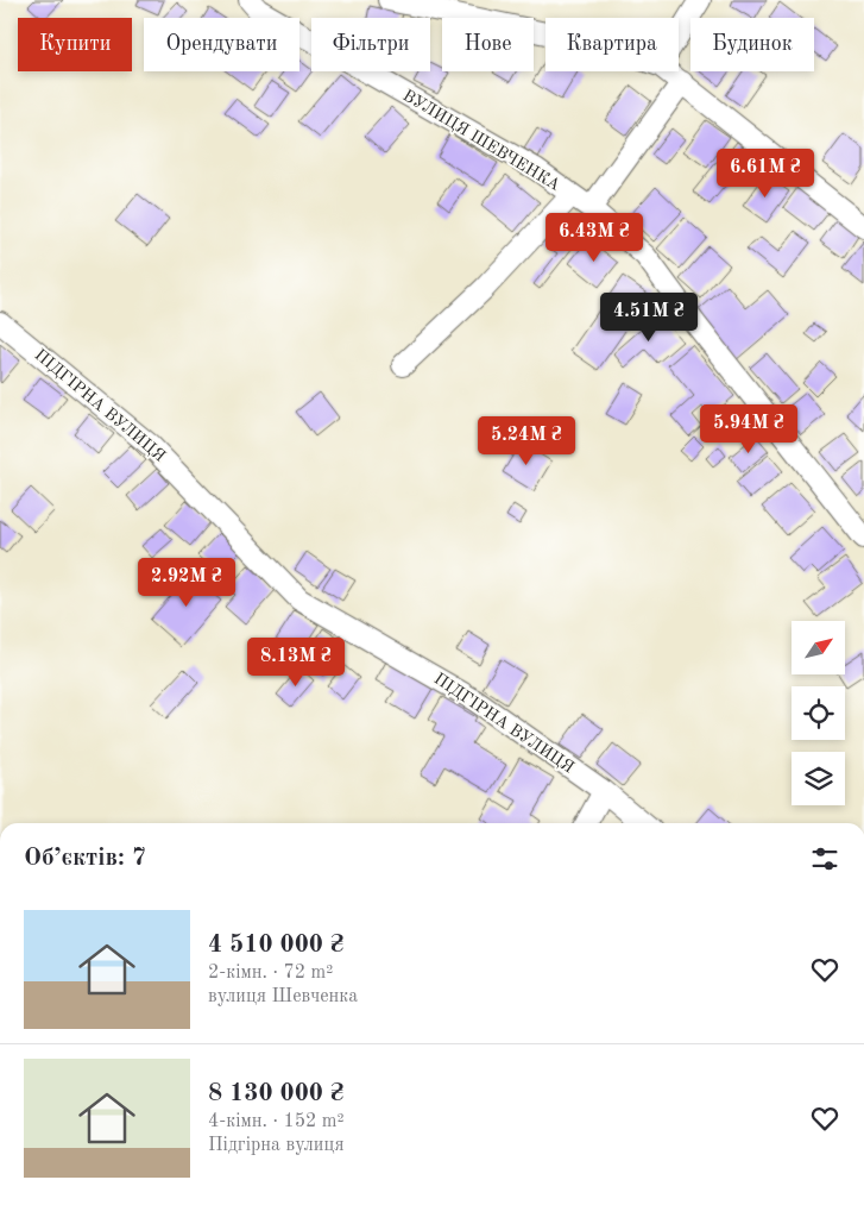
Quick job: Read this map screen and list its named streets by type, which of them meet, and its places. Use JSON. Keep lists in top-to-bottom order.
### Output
{
  "streets": {
    "street": ["ВУЛИЦЯ ШЕВЧЕНКА", "ПІДГІРНА ВУЛИЦЯ"]
  },
  "north": "top right",
  "page": {
    "chip": [
      "Купити",
      "Орендувати",
      "Фільтри",
      "Нове",
      "Квартира",
      "Будинок"
    ],
    "price": [
      "6.61M ₴",
      "6.43M ₴",
      "4.51M ₴",
      "5.94M ₴",
      "5.24M ₴",
      "2.92M ₴",
      "8.13M ₴"
    ],
    "heading": "Об’єктів: 7",
    "list": [
      {
        "name": "4 510 000 ₴",
        "note": "2-кімн. · 72 m² · вулиця Шевченка"
      },
      {
        "name": "8 130 000 ₴",
        "note": "4-кімн. · 152 m² · Підгірна вулиця"
      }
    ]
  }
}
